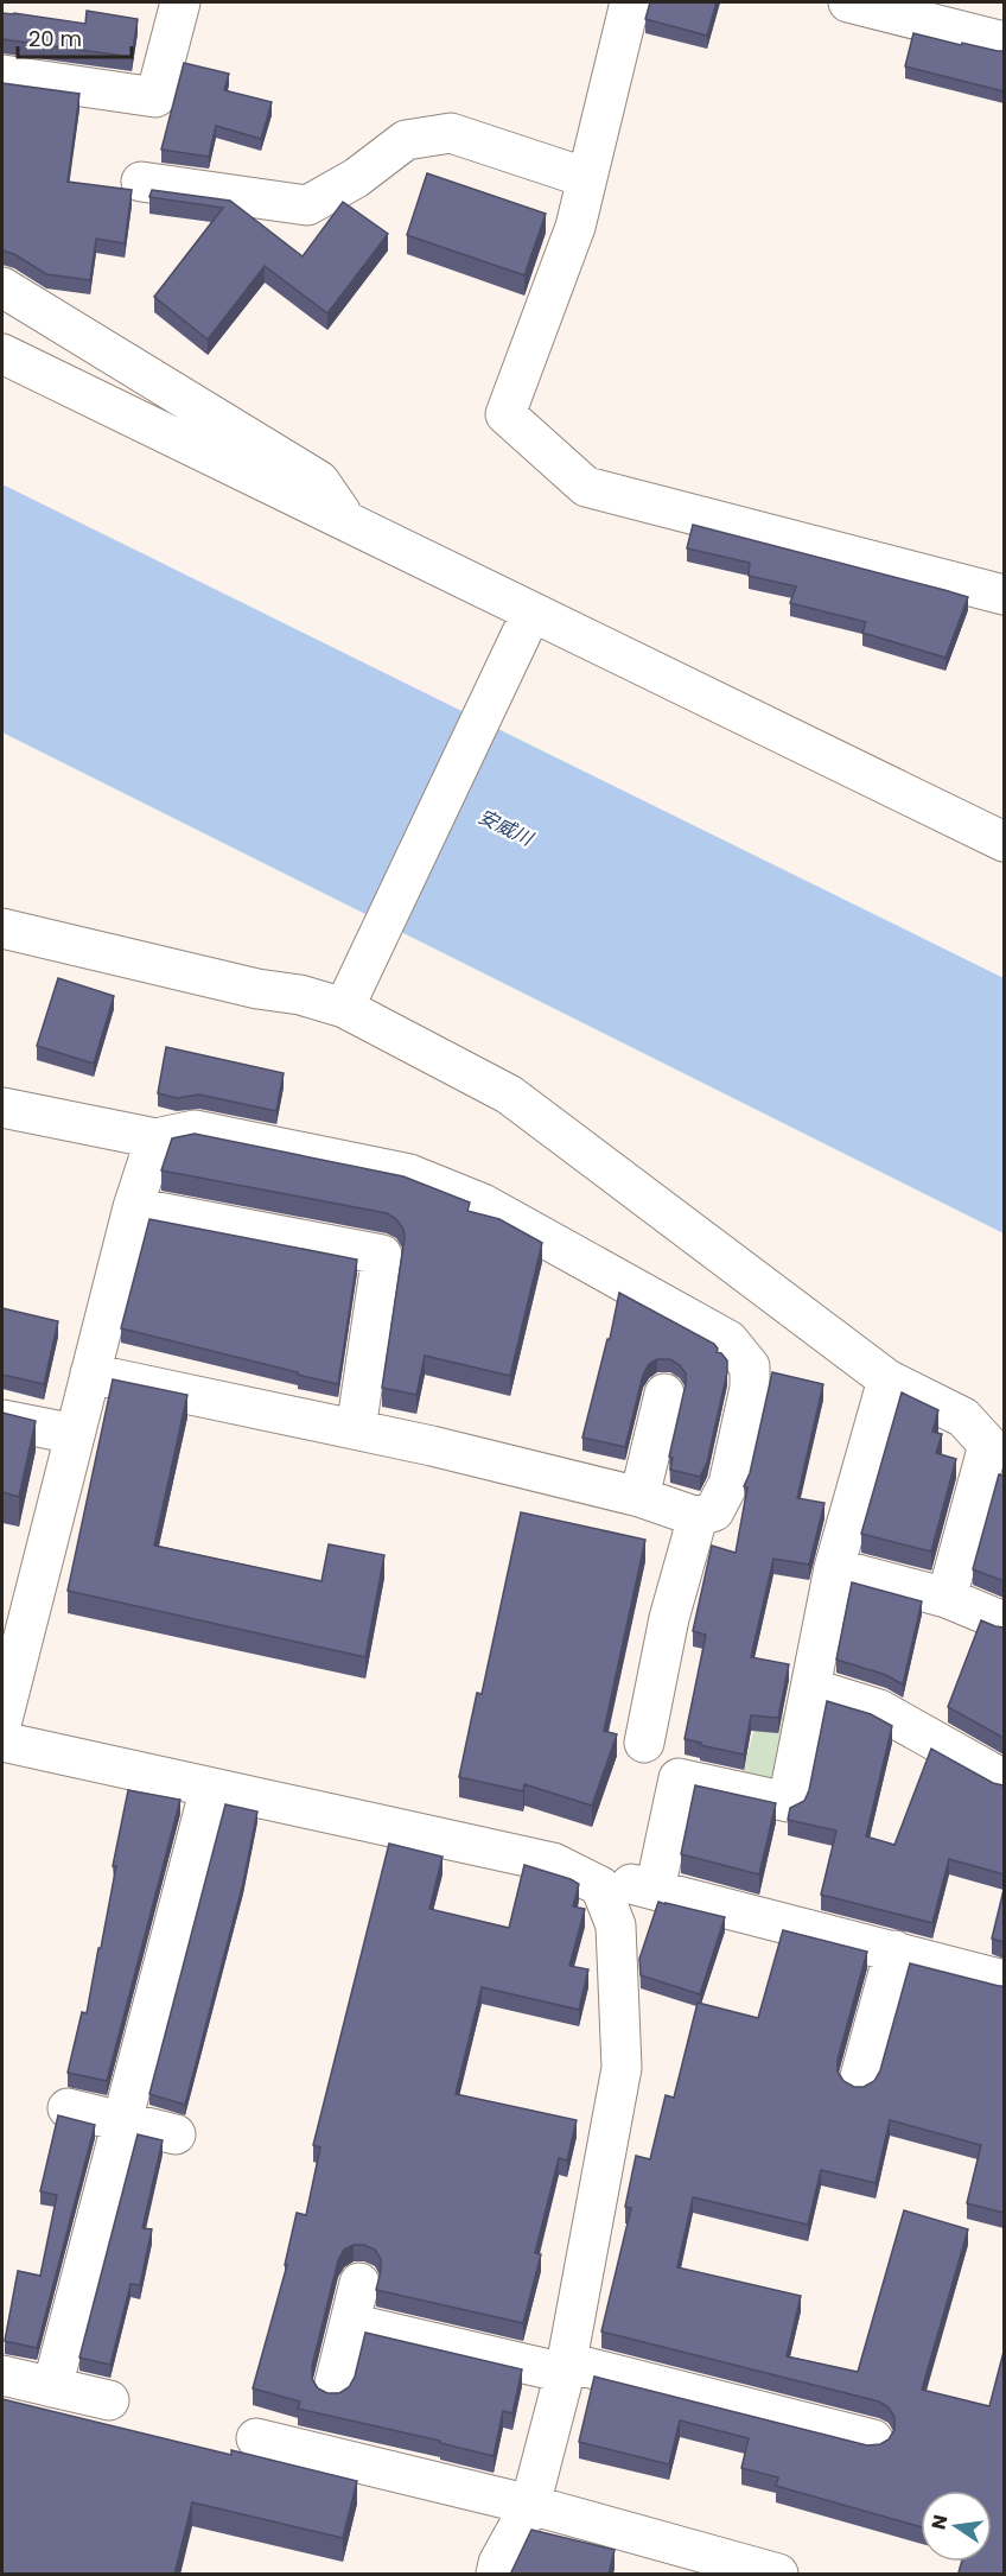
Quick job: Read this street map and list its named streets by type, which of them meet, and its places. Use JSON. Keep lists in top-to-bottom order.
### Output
{
  "water": ["安威川"],
  "scale_bar": "20 m",
  "north": "left"
}
